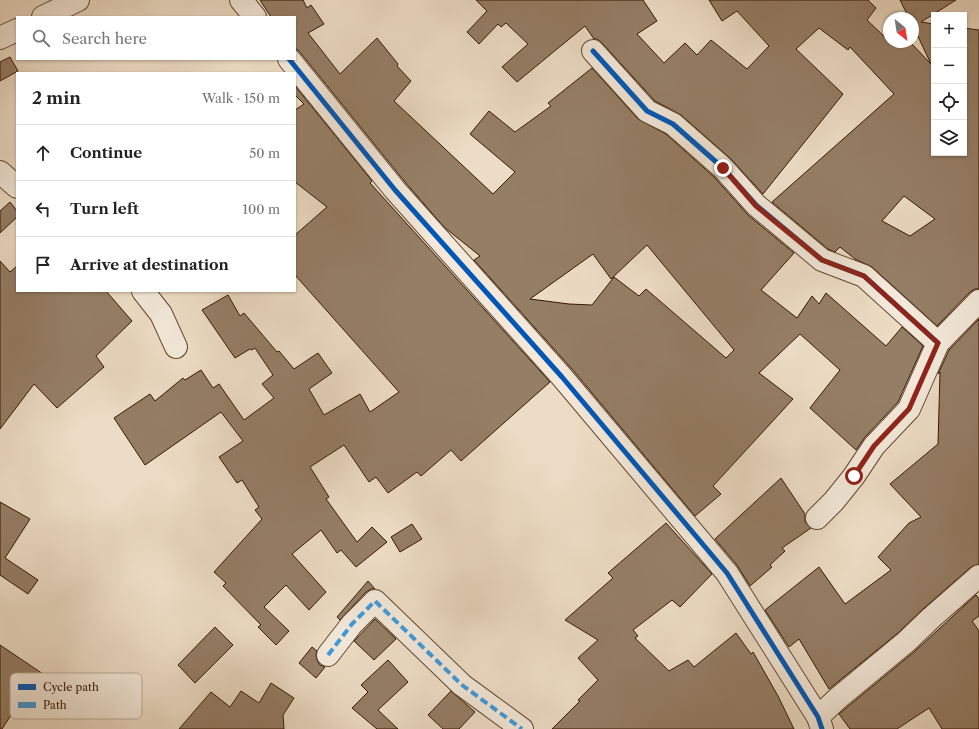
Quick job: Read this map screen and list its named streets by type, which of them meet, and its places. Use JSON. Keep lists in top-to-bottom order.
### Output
{
  "legend": ["Cycle path", "Path"],
  "north": "bottom right",
  "page": {
    "map_buttons": ["+", "−"],
    "search": "Search here",
    "heading": ["2 min", "Walk · 150 m"],
    "list": [
      ["Continue", "50 m"],
      ["Turn left", "100 m"],
      "Arrive at destination"
    ]
  }
}
